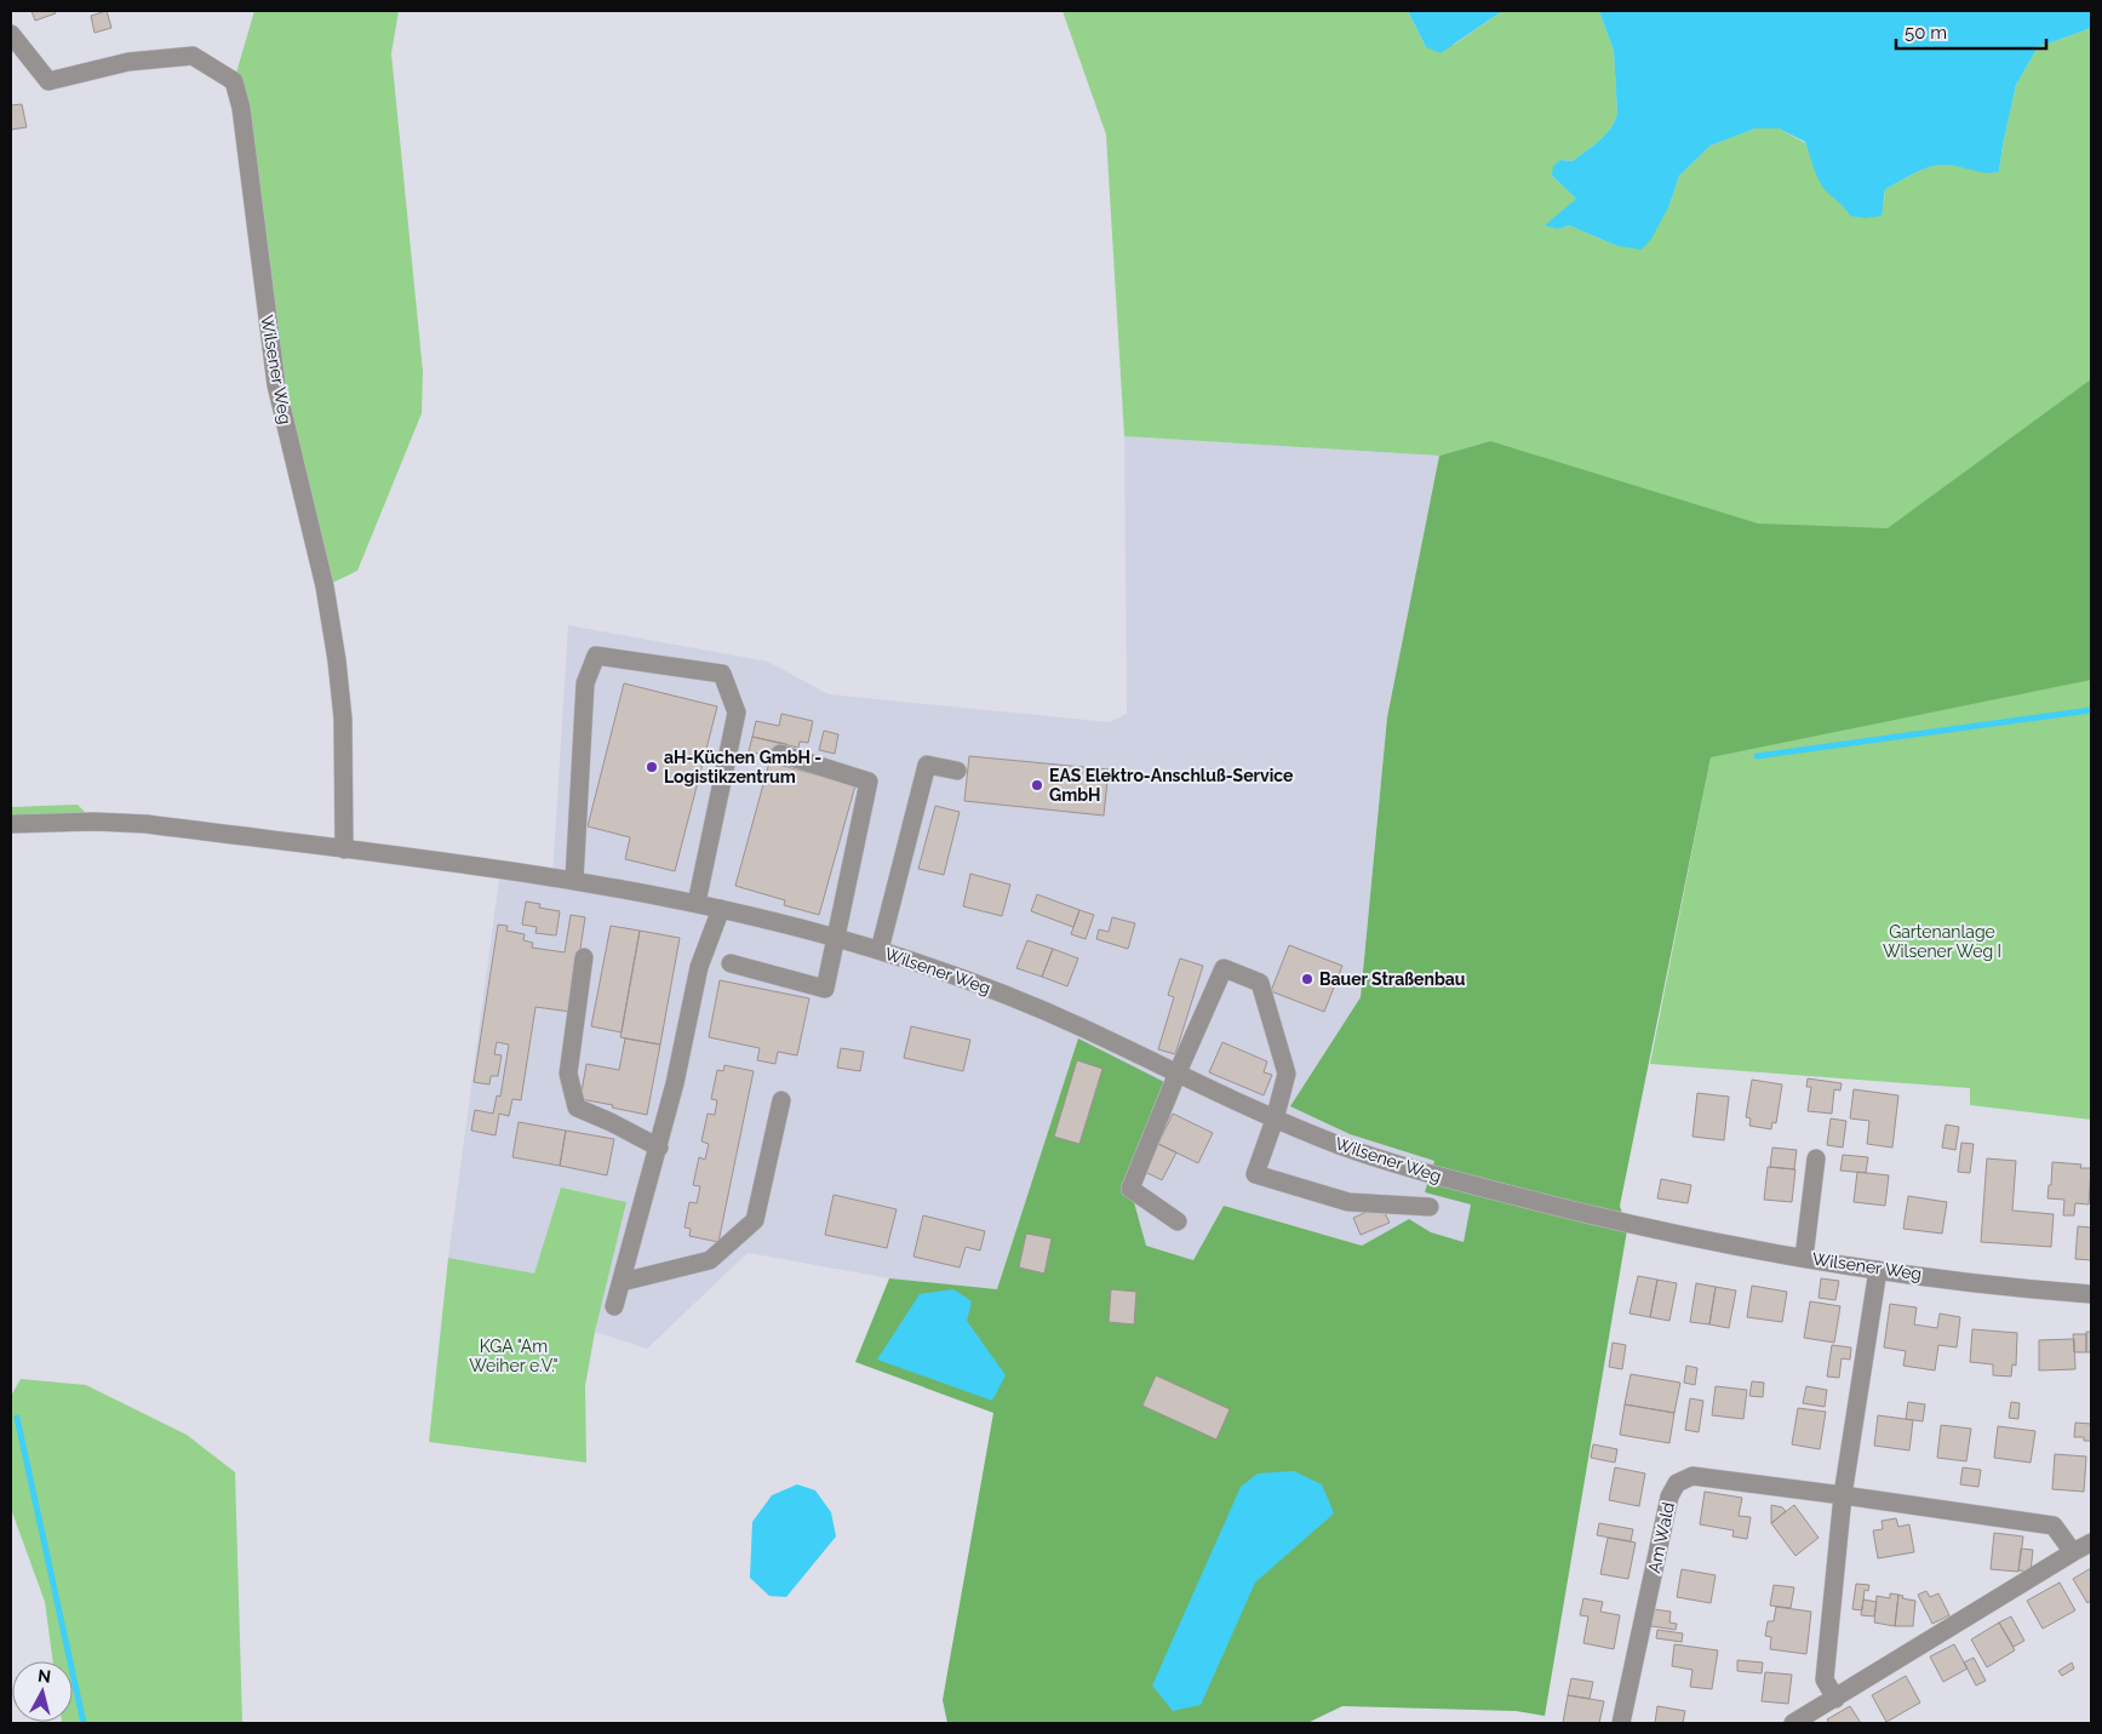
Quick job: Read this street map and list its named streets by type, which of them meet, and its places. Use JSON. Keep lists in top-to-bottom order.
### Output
{
  "streets": {
    "street": ["Wilsener Weg", "Am Wald"]
  },
  "parks": ["Gartenanlage Wilsener Weg I", "KGA \"Am Weiher e.V.\""],
  "places": ["aH-Küchen GmbH - Logistikzentrum", "EAS Elektro-Anschluß-Service GmbH", "Bauer Straßenbau"],
  "scale_bar": "50 m",
  "north": "top"
}
